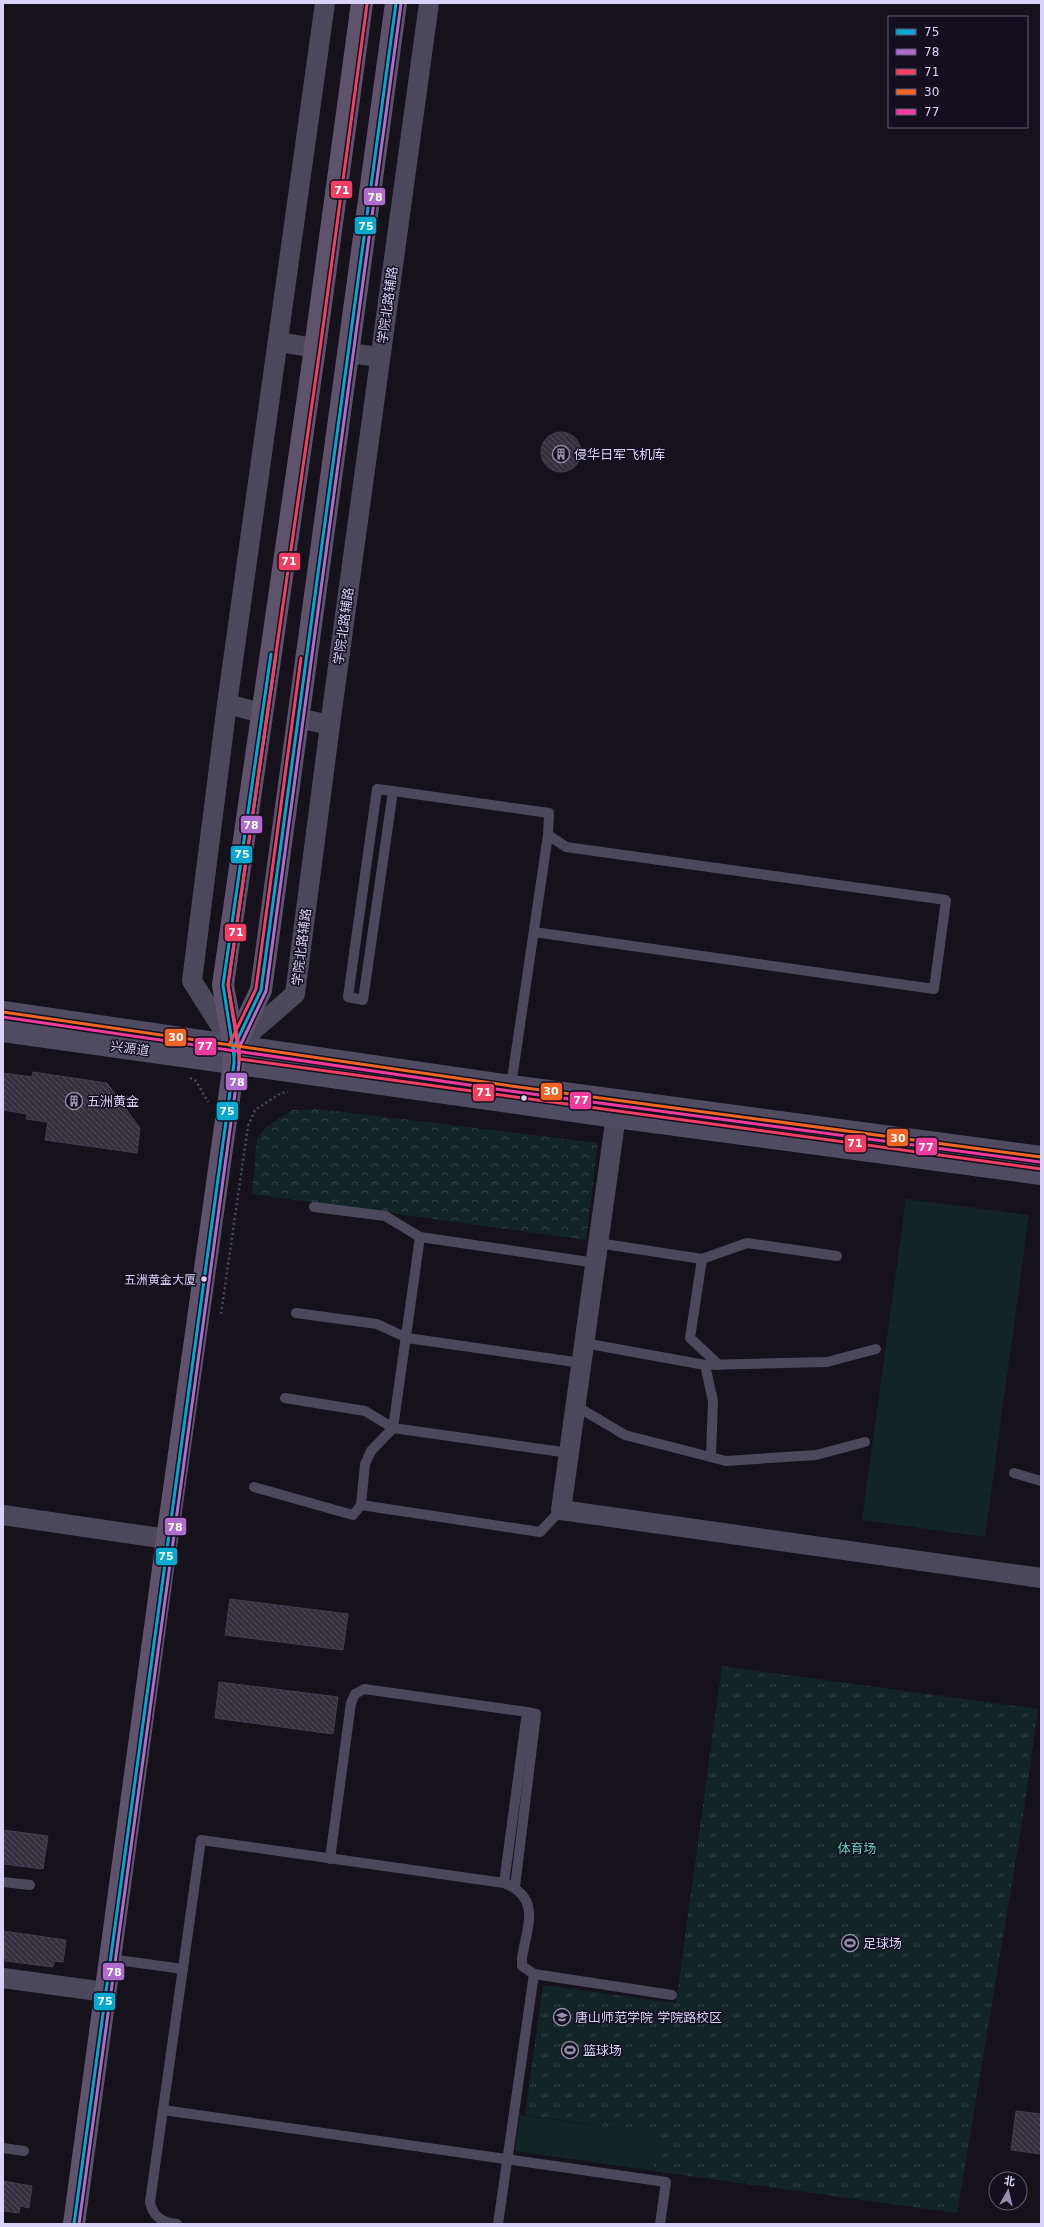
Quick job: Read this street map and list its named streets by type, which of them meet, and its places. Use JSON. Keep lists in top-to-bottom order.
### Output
{
  "streets": {
    "main road": ["兴源道"],
    "street": ["学院北路辅路"]
  },
  "crossings": [
    ["学院北路辅路", "兴源道"]
  ],
  "parks": ["体育场"],
  "places": {
    "building": ["侵华日军飞机库", "五洲黄金"],
    "other": ["五洲黄金大厦"],
    "sports": ["足球场", "篮球场"],
    "school or university": ["唐山师范学院 学院路校区"]
  },
  "lines": [
    "transit line 75",
    "transit line 78",
    "transit line 71",
    "transit line 30",
    "transit line 77"
  ],
  "legend": [
    "75",
    "78",
    "71",
    "30",
    "77"
  ],
  "north": "top"
}
